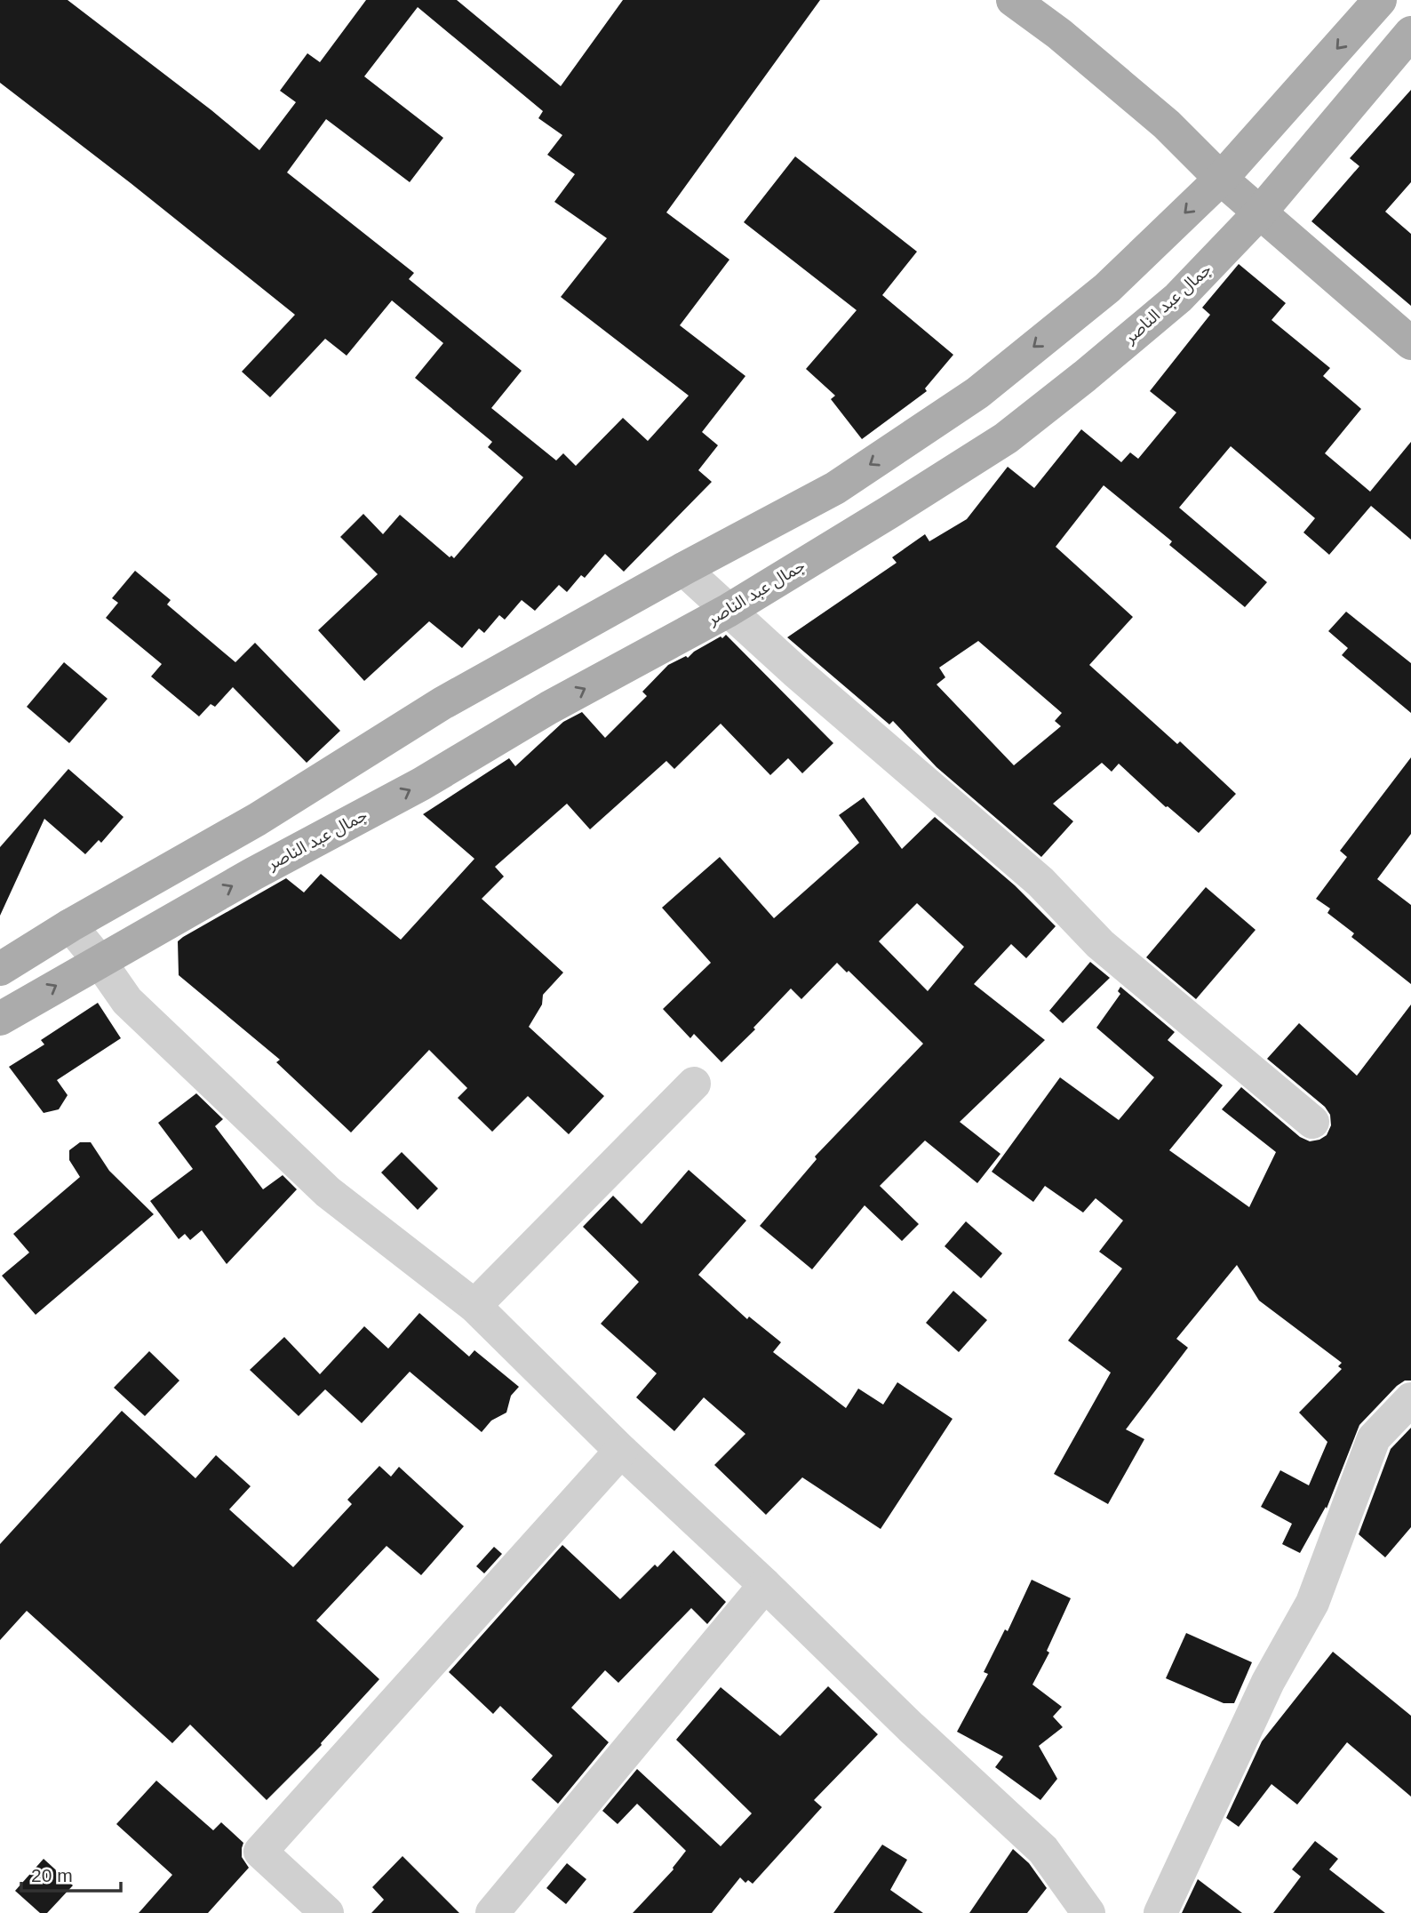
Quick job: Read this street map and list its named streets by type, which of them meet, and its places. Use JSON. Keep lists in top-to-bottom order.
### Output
{
  "streets": {
    "main road": ["جمال عبد الناصر"]
  },
  "scale_bar": "20 m"
}
